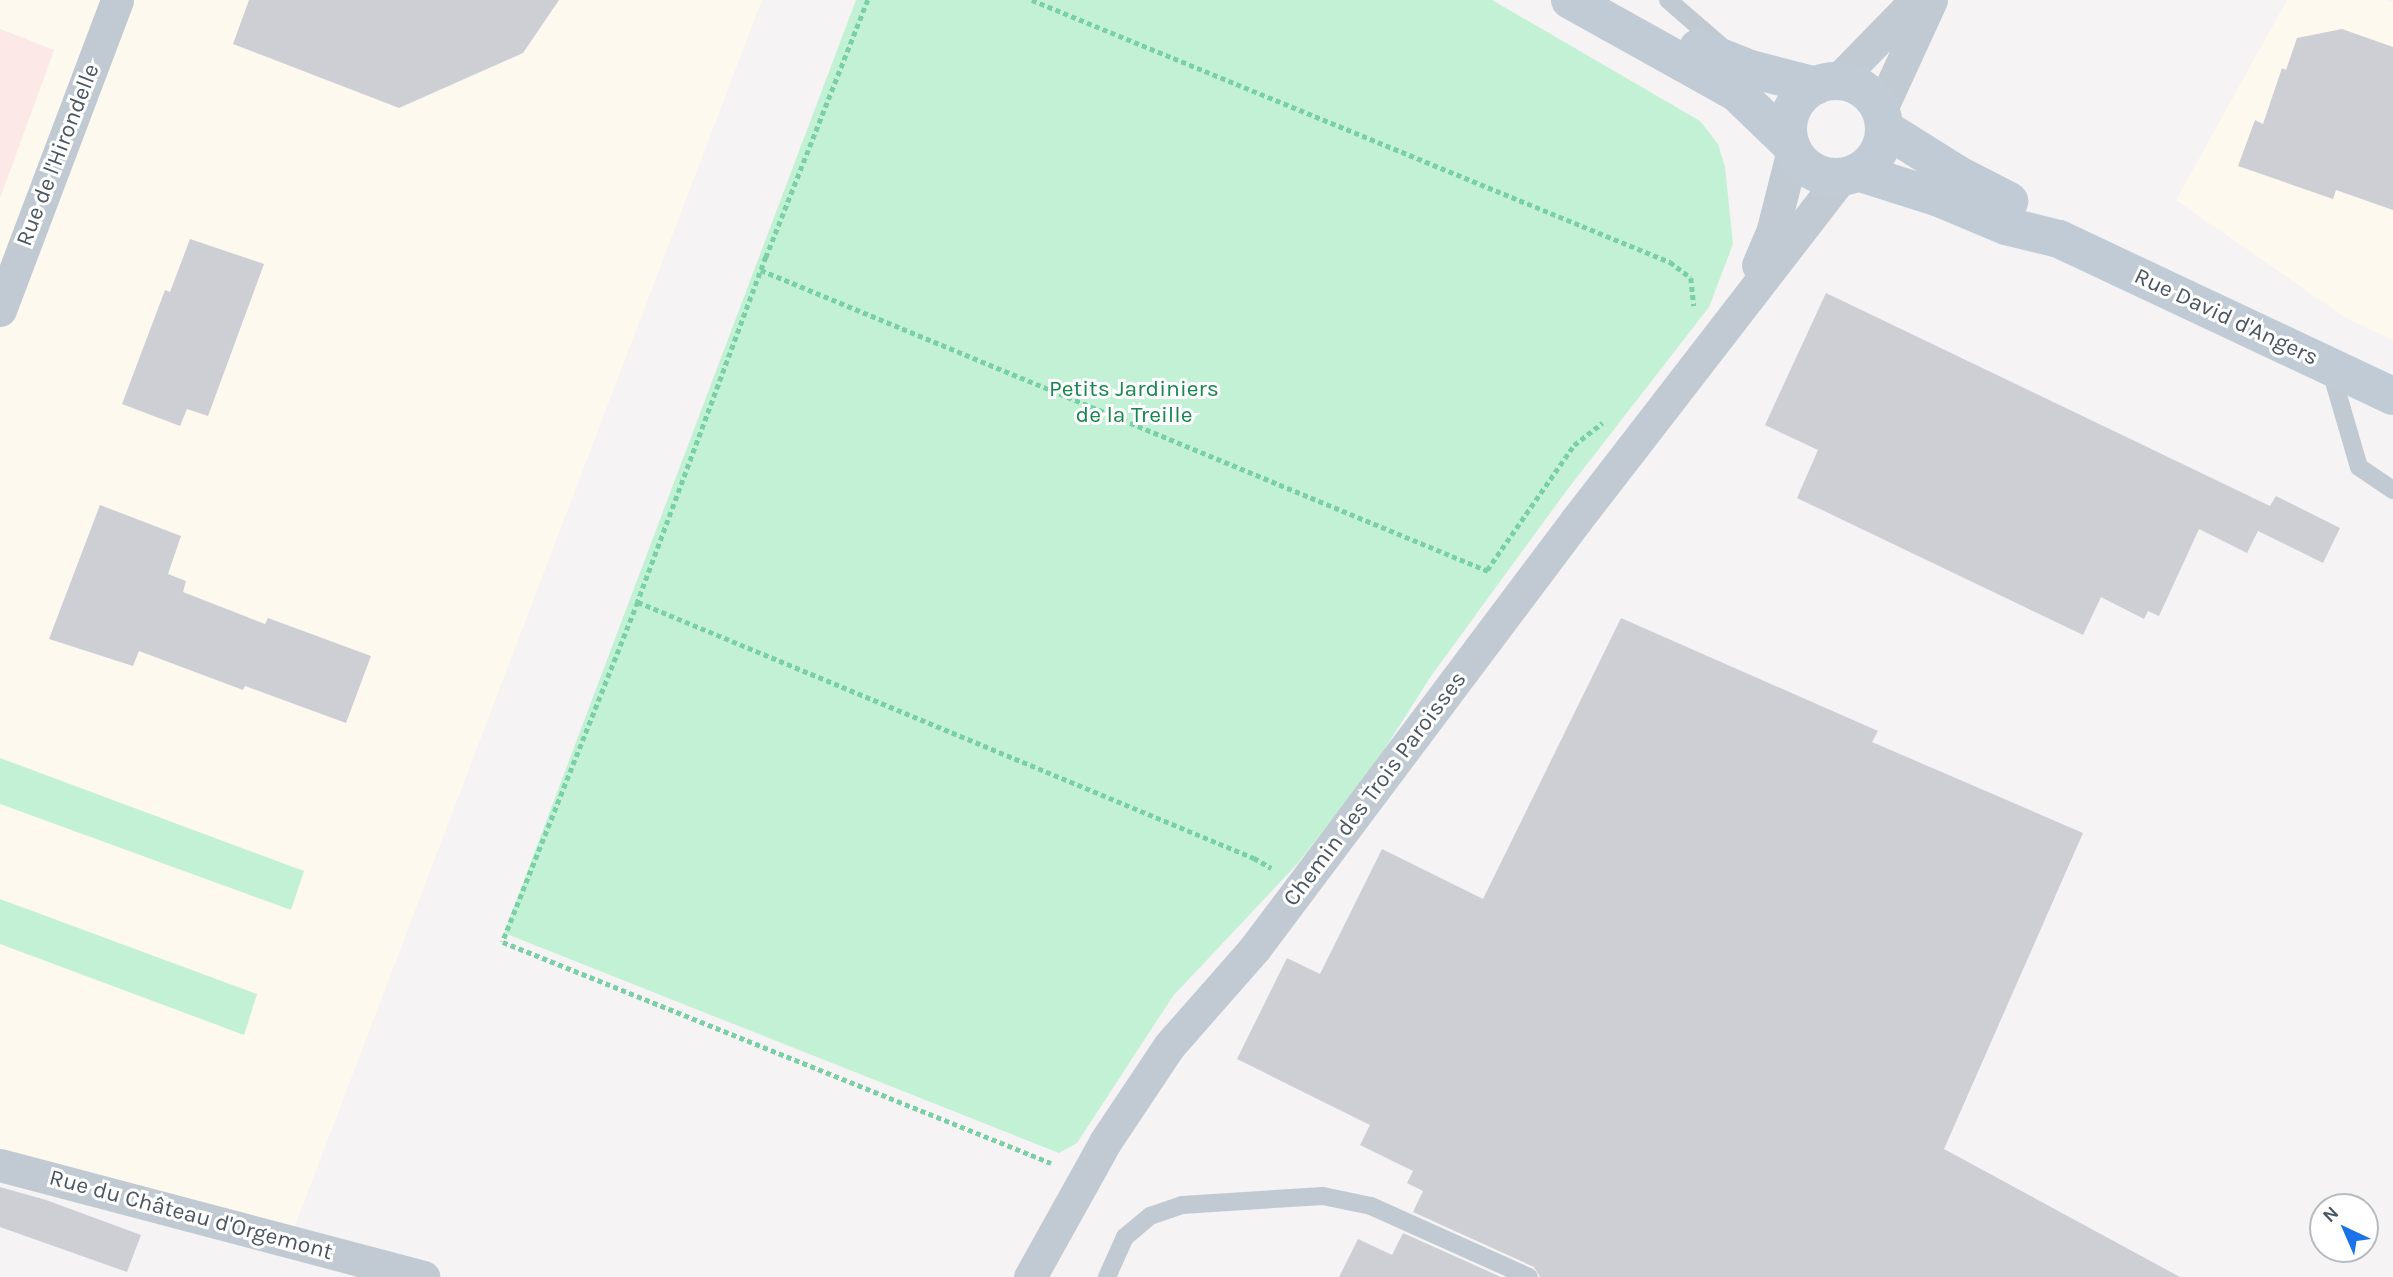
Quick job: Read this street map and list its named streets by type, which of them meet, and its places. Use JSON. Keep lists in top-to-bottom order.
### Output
{
  "streets": {
    "main road": ["Rue David d'Angers"],
    "street": ["Rue de l'Hirondelle", "Chemin des Trois Paroisses", "Rue du Château d'Orgemont"]
  },
  "crossings": [
    ["Rue David d'Angers", "Chemin des Trois Paroisses"]
  ],
  "parks": ["Petits Jardiniers de la Treille"],
  "north": "top left"
}
